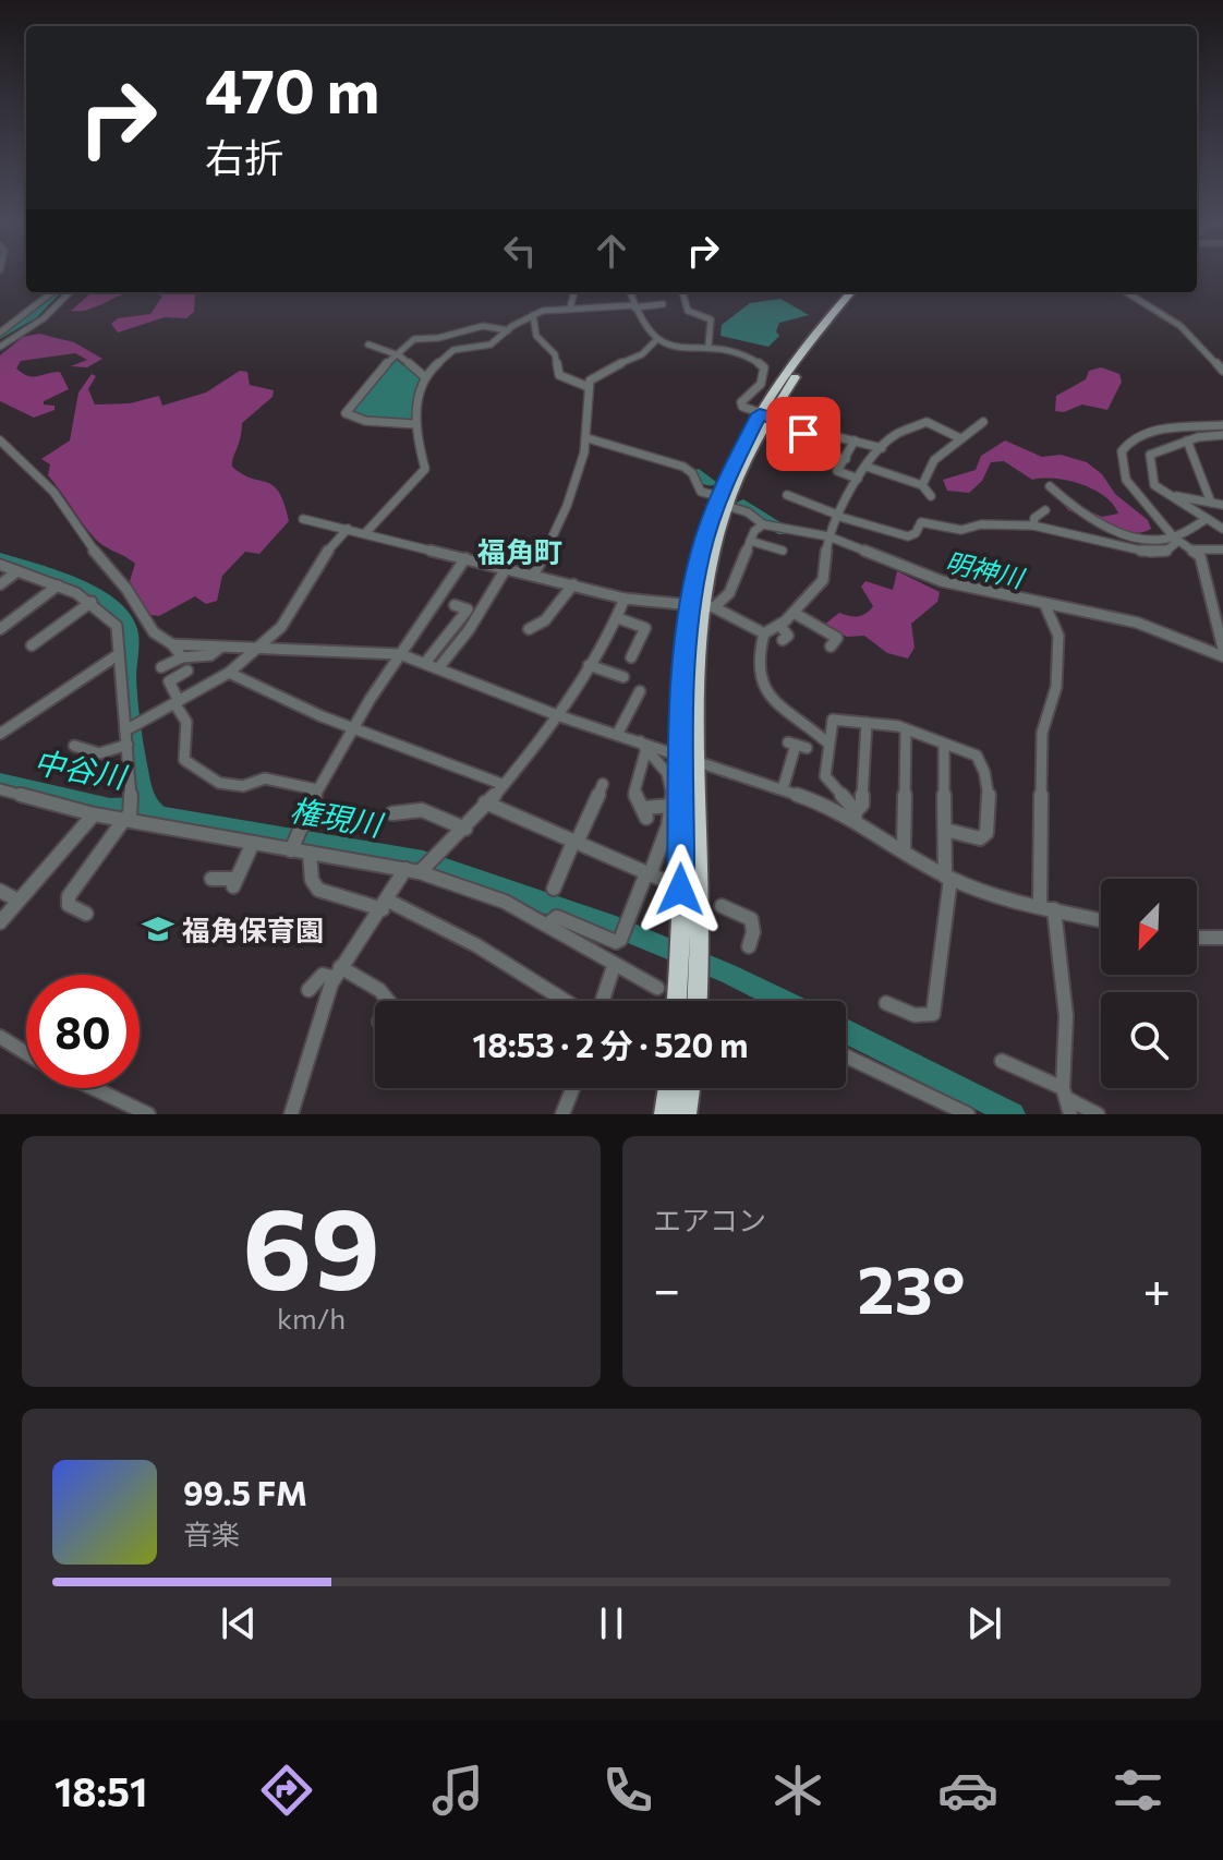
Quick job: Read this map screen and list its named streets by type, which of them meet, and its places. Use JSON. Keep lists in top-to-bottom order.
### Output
{
  "districts": ["福角町"],
  "water": ["明神川", "中谷川", "権現川"],
  "places": {
    "school or university": ["福角保育園"]
  },
  "north": "bottom left",
  "page": {
    "turn": ["470 m", "右折"],
    "limit": "80",
    "trip": "18:53 · 2 分 · 520 m",
    "tile": [
      ["69", "km/h"],
      "エアコン"
    ],
    "heat": ["−", "23°", "+"],
    "song": ["99.5 FM", "音楽"],
    "tabs": "18:51"
  }
}
